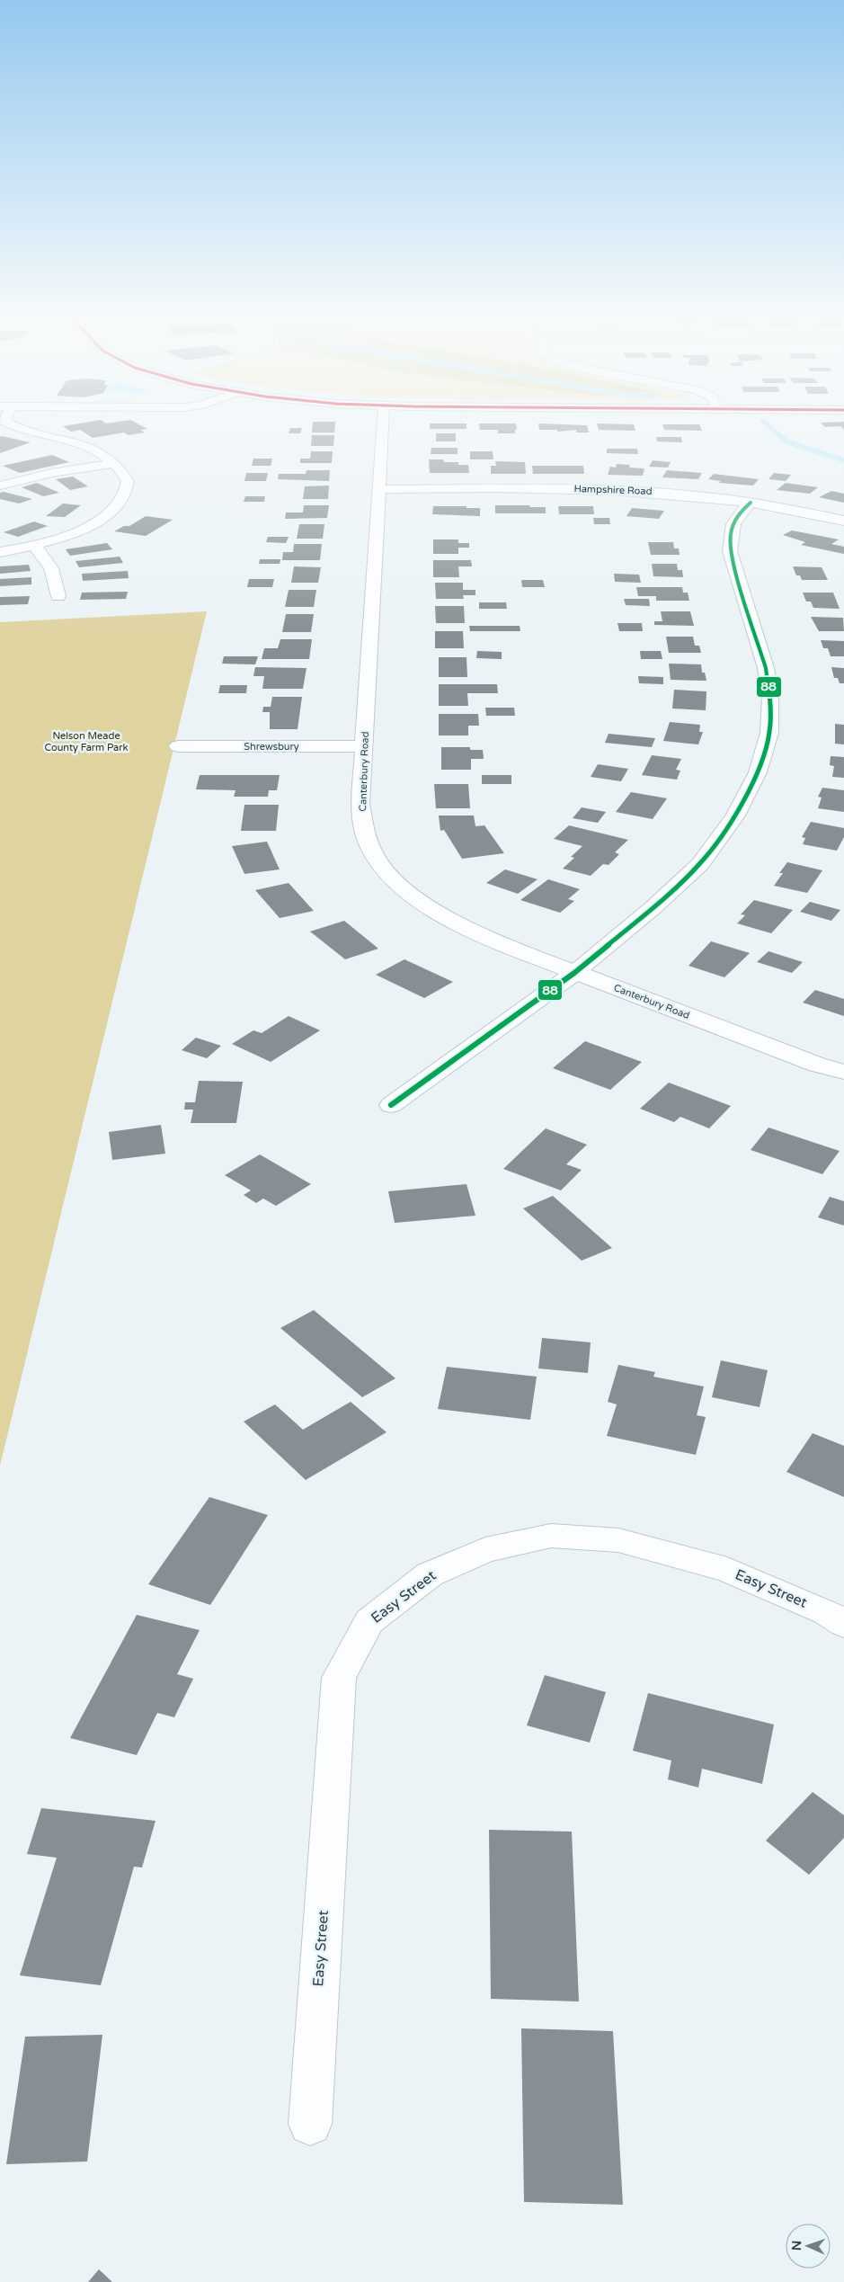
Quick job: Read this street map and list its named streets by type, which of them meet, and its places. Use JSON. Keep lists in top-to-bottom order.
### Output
{
  "streets": {
    "street": [
      "Hampshire Road",
      "Shrewsbury",
      "Canterbury Road",
      "Easy Street"
    ]
  },
  "crossings": [
    ["Hampshire Road", "Canterbury Road"],
    ["Shrewsbury", "Canterbury Road"]
  ],
  "parks": ["Nelson Meade County Farm Park"],
  "lines": ["transit line 88"],
  "north": "left"
}
